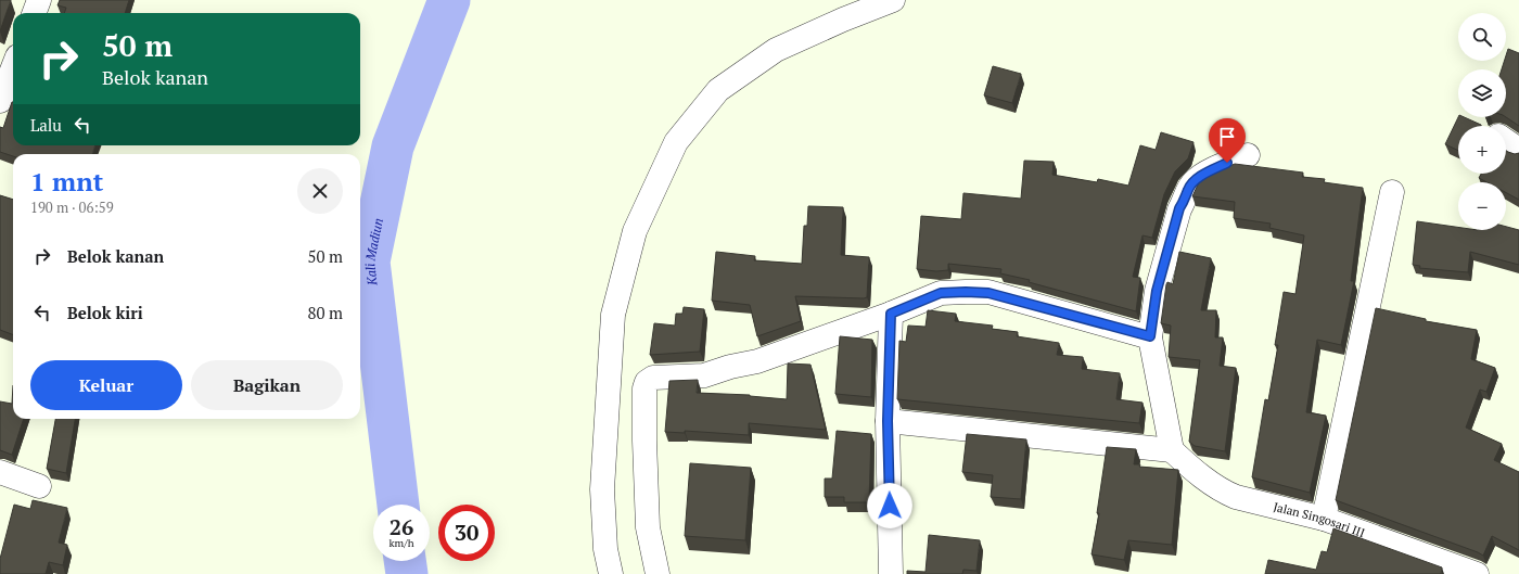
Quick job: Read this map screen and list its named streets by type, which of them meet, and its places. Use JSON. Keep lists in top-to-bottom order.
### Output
{
  "streets": {
    "street": ["Jalan Singosari III"]
  },
  "water": ["Kali Madiun"],
  "page": {
    "map_buttons": ["+", "−"],
    "turn": ["50 m", "Belok kanan"],
    "then": "Lalu",
    "heading": ["1 mnt", "190 m · 06:59"],
    "list": [
      {
        "name": "Belok kanan",
        "value": "50 m"
      },
      {
        "name": "Belok kiri",
        "value": "80 m"
      }
    ],
    "buttons": ["Keluar", "Bagikan"],
    "speed": "26 km/h",
    "limit": "30"
  }
}
